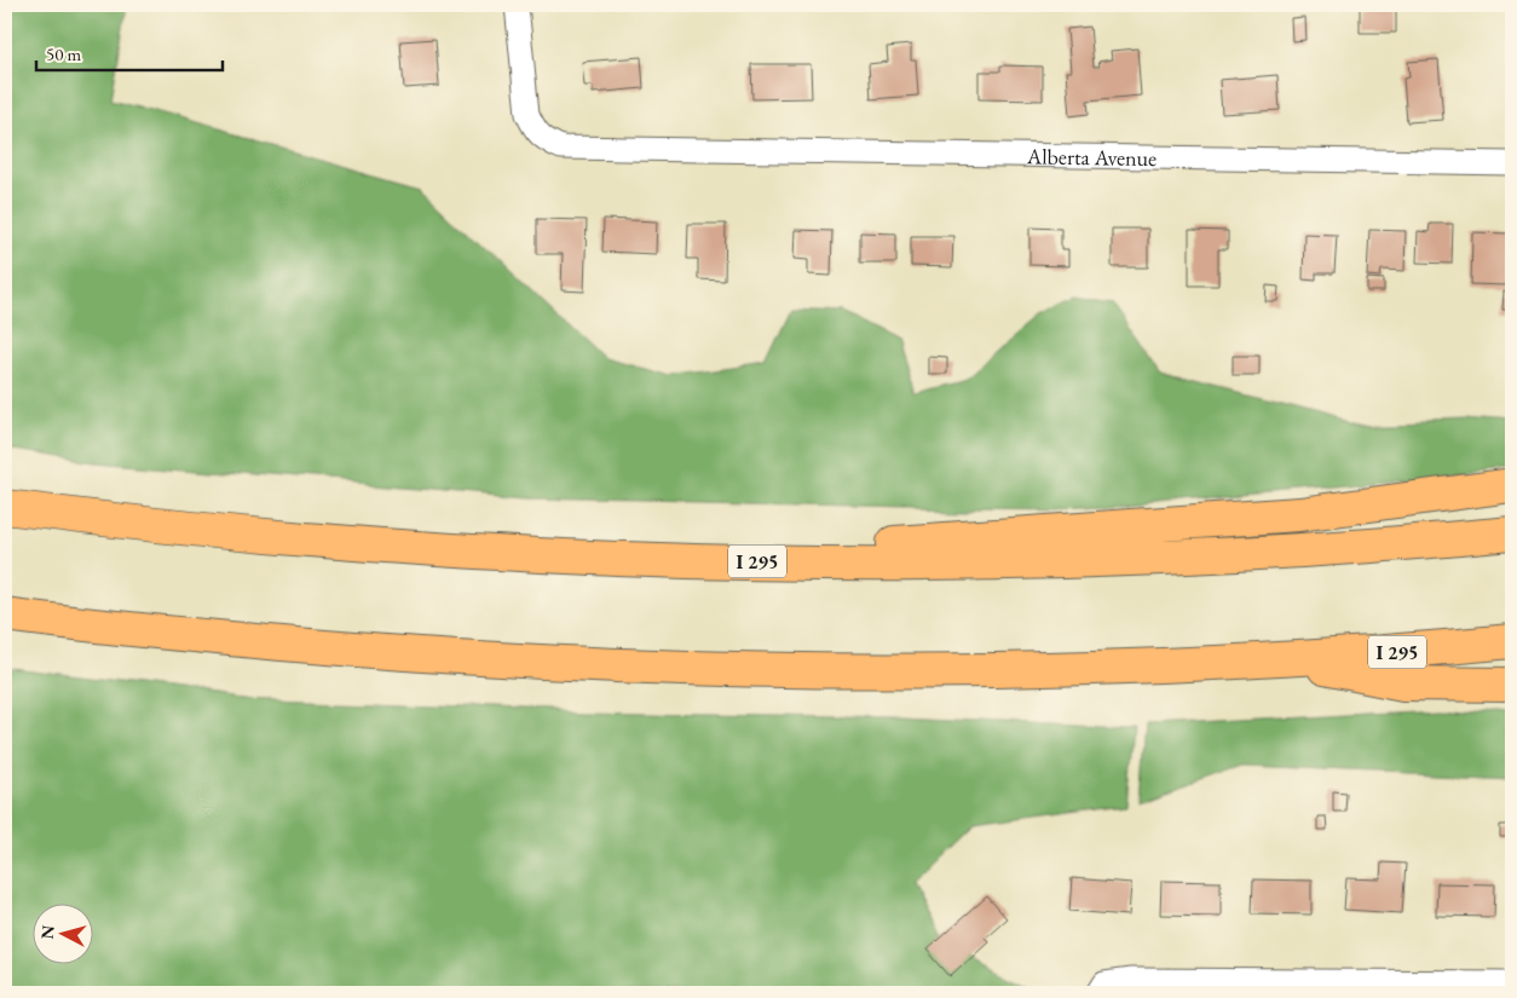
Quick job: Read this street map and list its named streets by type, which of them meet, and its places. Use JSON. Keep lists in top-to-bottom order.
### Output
{
  "streets": {
    "highway": ["I 295"],
    "street": ["Alberta Avenue"]
  },
  "scale_bar": "50 m",
  "north": "left"
}
